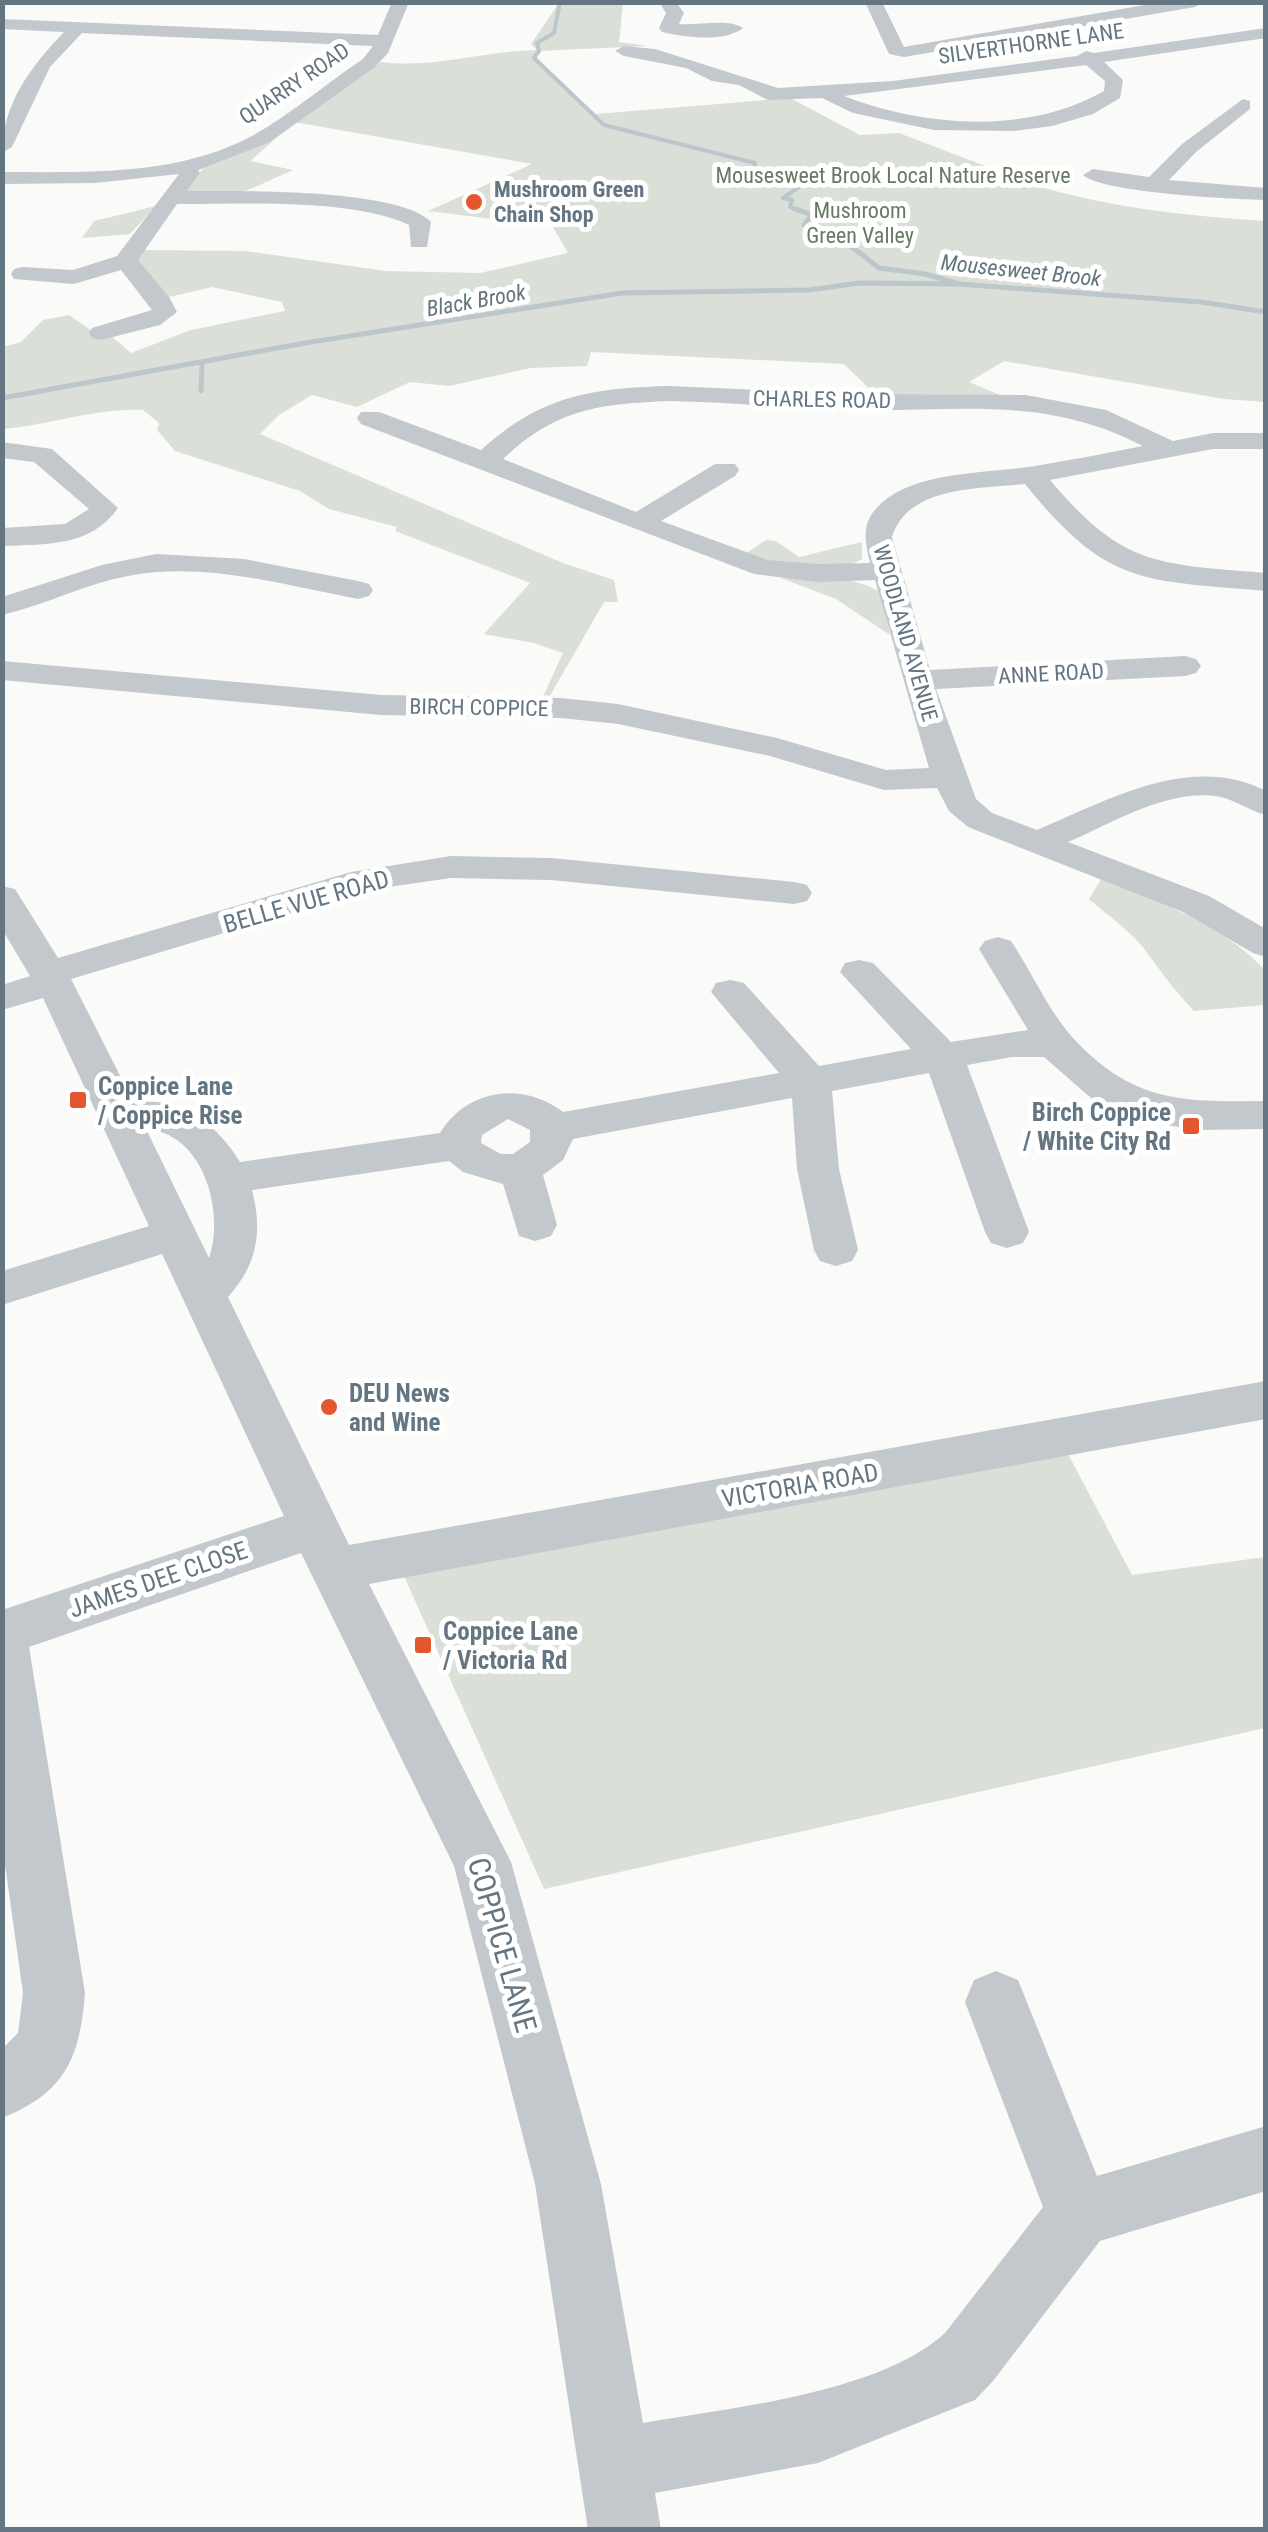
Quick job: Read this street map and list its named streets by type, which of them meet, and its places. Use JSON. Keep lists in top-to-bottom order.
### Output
{
  "streets": {
    "street": [
      "SILVERTHORNE LANE",
      "QUARRY ROAD",
      "CHARLES ROAD",
      "WOODLAND AVENUE",
      "ANNE ROAD",
      "BIRCH COPPICE",
      "BELLE VUE ROAD",
      "VICTORIA ROAD",
      "JAMES DEE CLOSE",
      "COPPICE LANE"
    ]
  },
  "crossings": [
    ["CHARLES ROAD", "WOODLAND AVENUE"],
    ["WOODLAND AVENUE", "ANNE ROAD"],
    ["WOODLAND AVENUE", "BIRCH COPPICE"],
    ["BELLE VUE ROAD", "COPPICE LANE"],
    ["VICTORIA ROAD", "JAMES DEE CLOSE"],
    ["VICTORIA ROAD", "COPPICE LANE"],
    ["JAMES DEE CLOSE", "COPPICE LANE"]
  ],
  "water": ["Mousesweet Brook", "Black Brook"],
  "parks": ["Mousesweet Brook Local Nature Reserve", "Mushroom Green Valley"],
  "places": {
    "other": ["Mushroom Green Chain Shop", "DEU News and Wine"],
    "transit": ["Coppice Lane / Coppice Rise", "Birch Coppice / White City Rd", "Coppice Lane / Victoria Rd"]
  }
}
